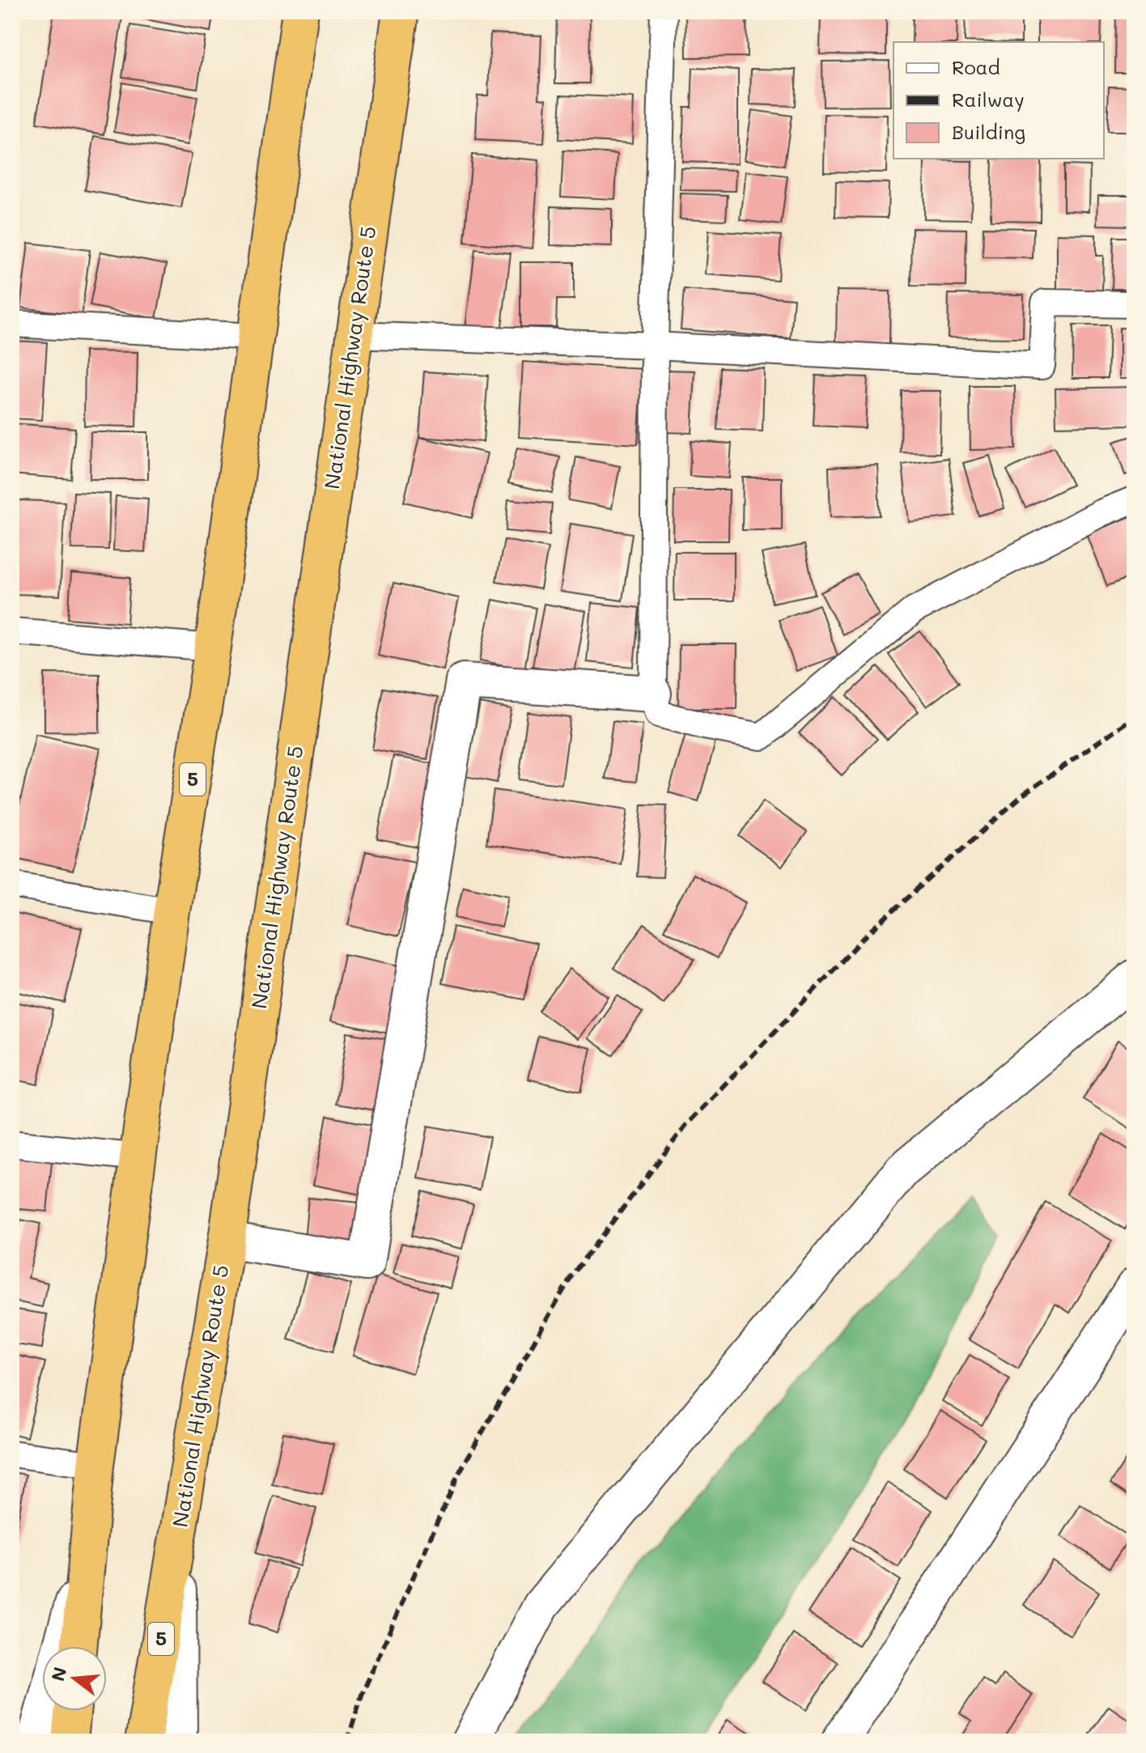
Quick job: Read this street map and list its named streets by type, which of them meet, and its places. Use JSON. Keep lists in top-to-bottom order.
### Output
{
  "streets": {
    "highway": ["National Highway Route 5", "5"]
  },
  "legend": ["Road", "Railway", "Building"],
  "north": "left"
}
